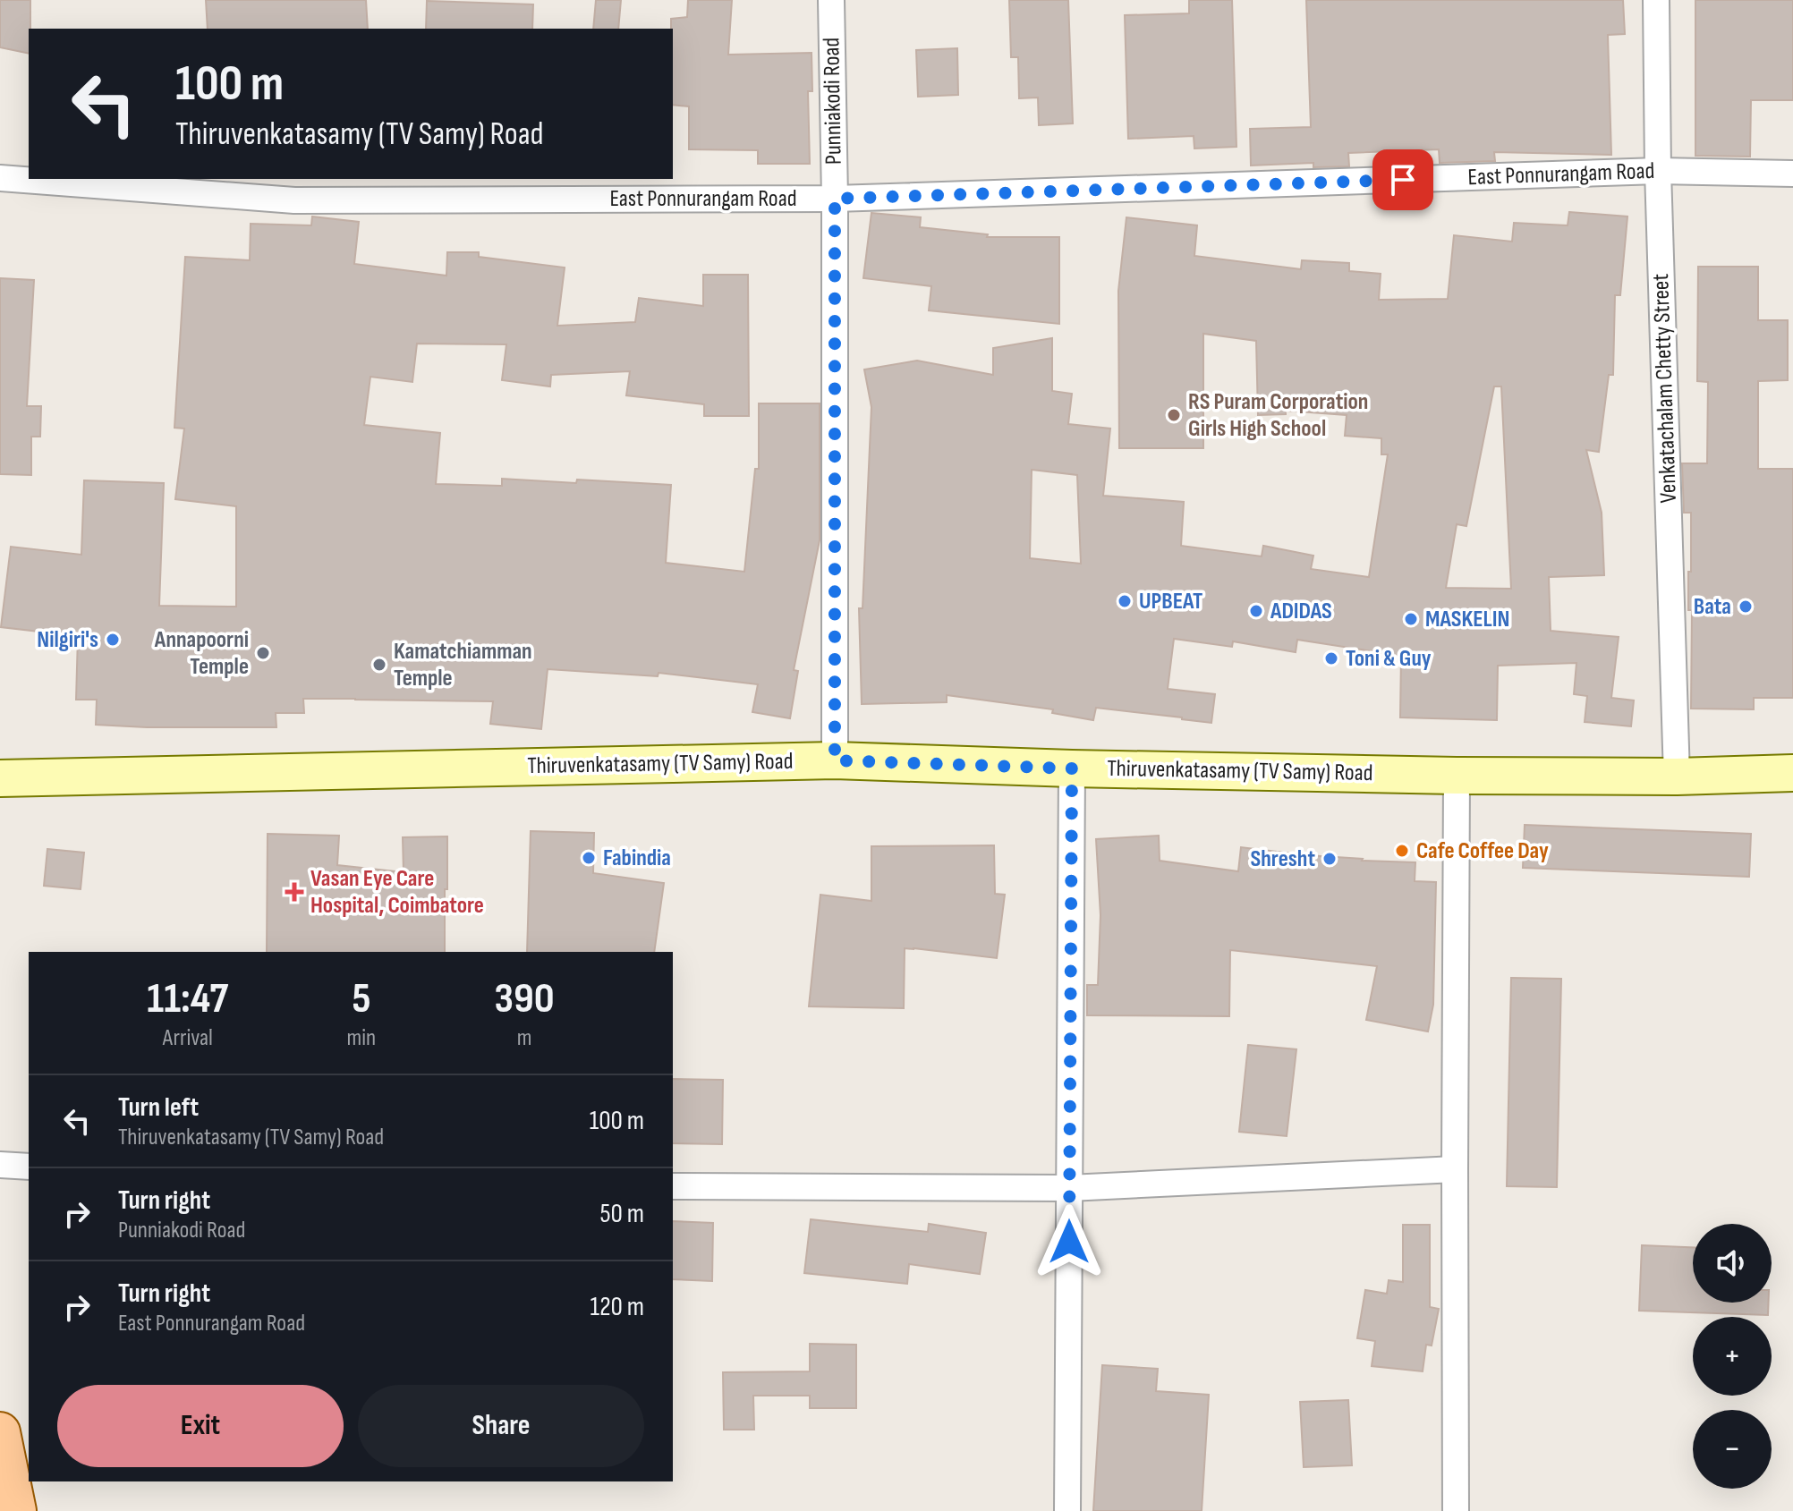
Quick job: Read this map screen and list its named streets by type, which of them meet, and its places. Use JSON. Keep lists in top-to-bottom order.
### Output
{
  "streets": {
    "main road": ["Thiruvenkatasamy (TV Samy) Road"],
    "street": ["Punniakodi Road", "East Ponnurangam Road", "Venkatachalam Chetty Street"]
  },
  "crossings": [
    ["Punniakodi Road", "East Ponnurangam Road"],
    ["Punniakodi Road", "Thiruvenkatasamy (TV Samy) Road"],
    ["East Ponnurangam Road", "Venkatachalam Chetty Street"],
    ["Venkatachalam Chetty Street", "Thiruvenkatasamy (TV Samy) Road"]
  ],
  "places": {
    "other": [
      "RS Puram Corporation Girls High School",
      "UPBEAT",
      "Bata",
      "ADIDAS",
      "MASKELIN",
      "Nilgiri's",
      "Annapoorni Temple",
      "Toni & Guy",
      "Kamatchiamman Temple",
      "Cafe Coffee Day",
      "Fabindia",
      "Shresht"
    ],
    "health": ["Vasan Eye Care Hospital, Coimbatore"]
  },
  "page": {
    "turn": ["100 m", "Thiruvenkatasamy (TV Samy) Road"],
    "eta": [
      "11:47",
      "Arrival",
      "5",
      "min",
      "390",
      "m"
    ],
    "list": [
      {
        "name": "Turn left",
        "note": "Thiruvenkatasamy (TV Samy) Road",
        "value": "100 m"
      },
      {
        "name": "Turn right",
        "note": "Punniakodi Road",
        "value": "50 m"
      },
      {
        "name": "Turn right",
        "note": "East Ponnurangam Road",
        "value": "120 m"
      }
    ],
    "map_buttons": ["+", "−"],
    "buttons": ["Exit", "Share"]
  }
}
